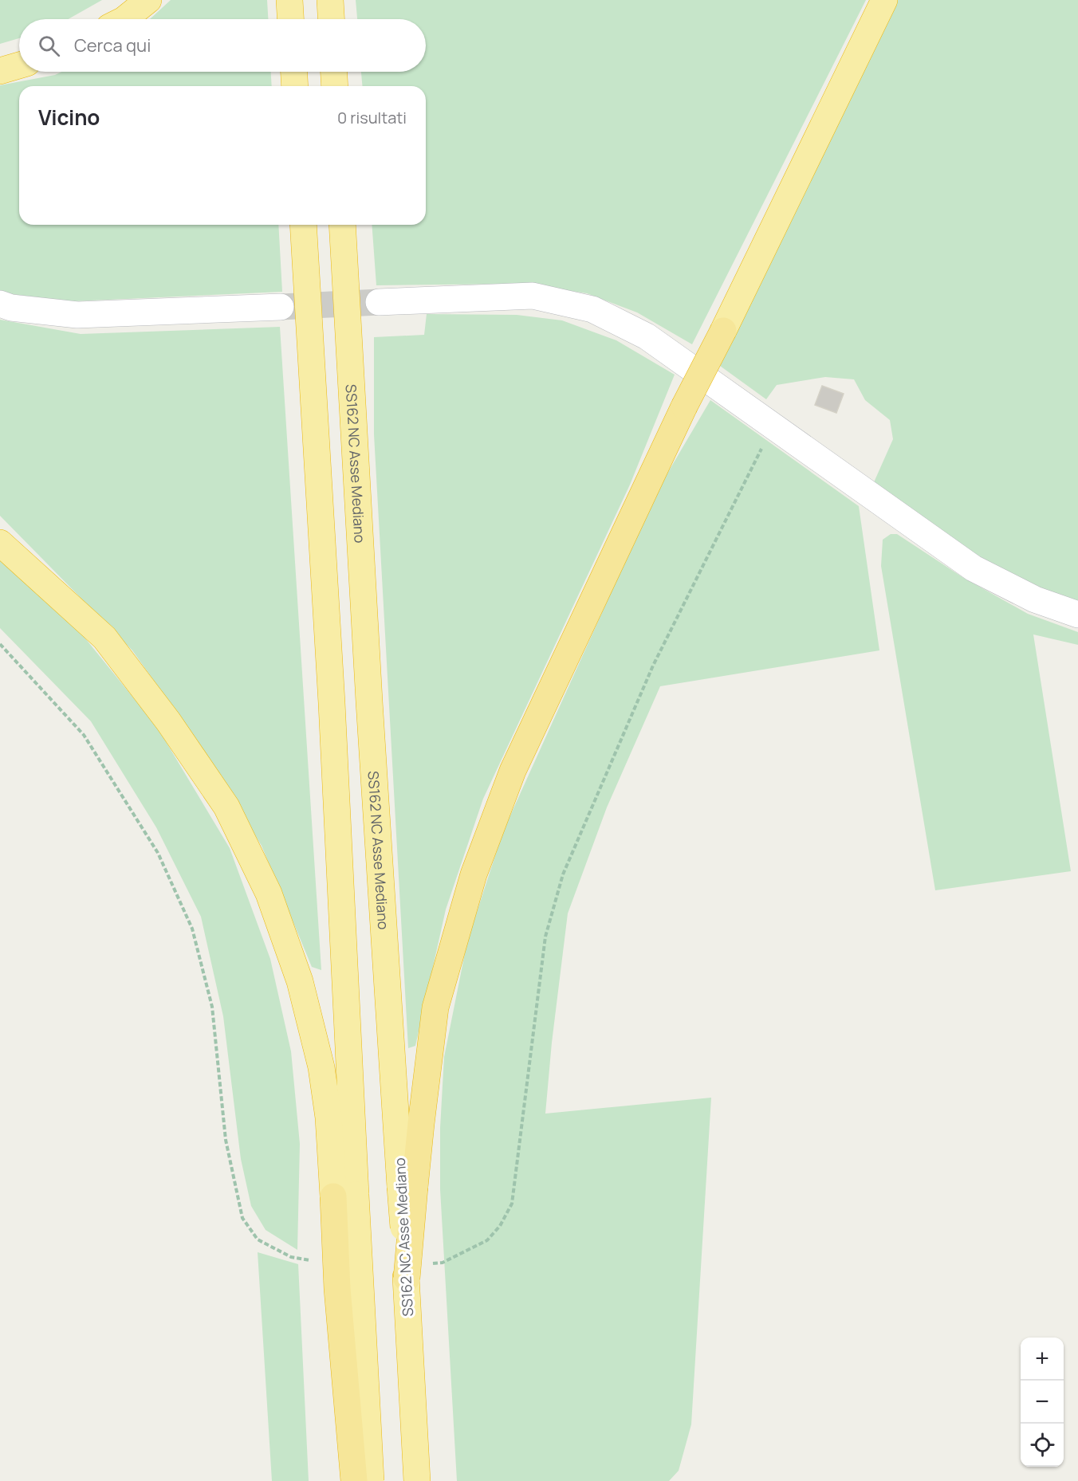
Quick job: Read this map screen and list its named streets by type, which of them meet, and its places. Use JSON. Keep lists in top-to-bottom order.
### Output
{
  "streets": {
    "highway": ["SS162 NC Asse Mediano"]
  },
  "page": {
    "search": "Cerca qui",
    "heading": ["Vicino", "0 risultati"],
    "map_buttons": ["+", "−"]
  }
}
